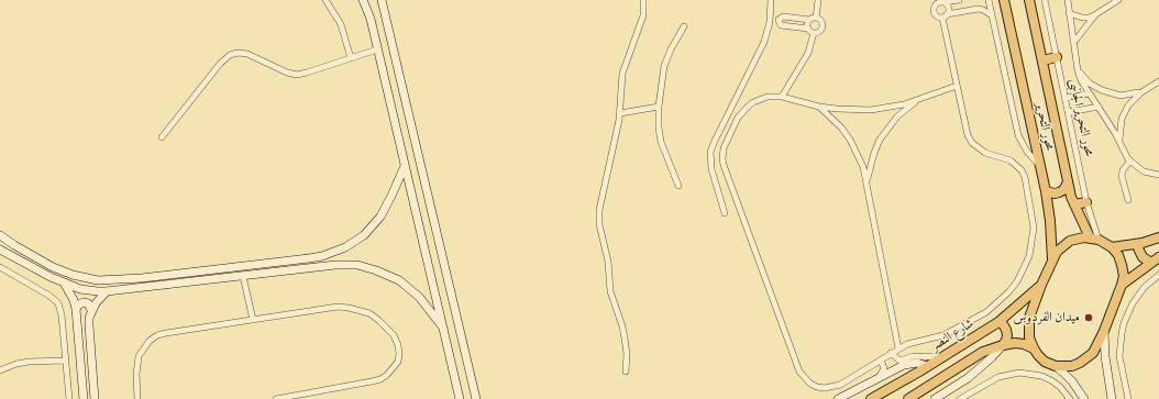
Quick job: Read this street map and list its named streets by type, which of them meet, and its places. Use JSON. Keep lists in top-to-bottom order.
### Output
{
  "streets": {
    "main road": ["محور التحرير", "شارع النصر"],
    "street": ["محور التحرير الجانبى"]
  },
  "crossings": [
    ["محور التحرير الجانبى", "محور التحرير"],
    ["محور التحرير الجانبى", "شارع النصر"],
    ["محور التحرير", "شارع النصر"]
  ],
  "places": ["ميدان الفردوس"]
}
